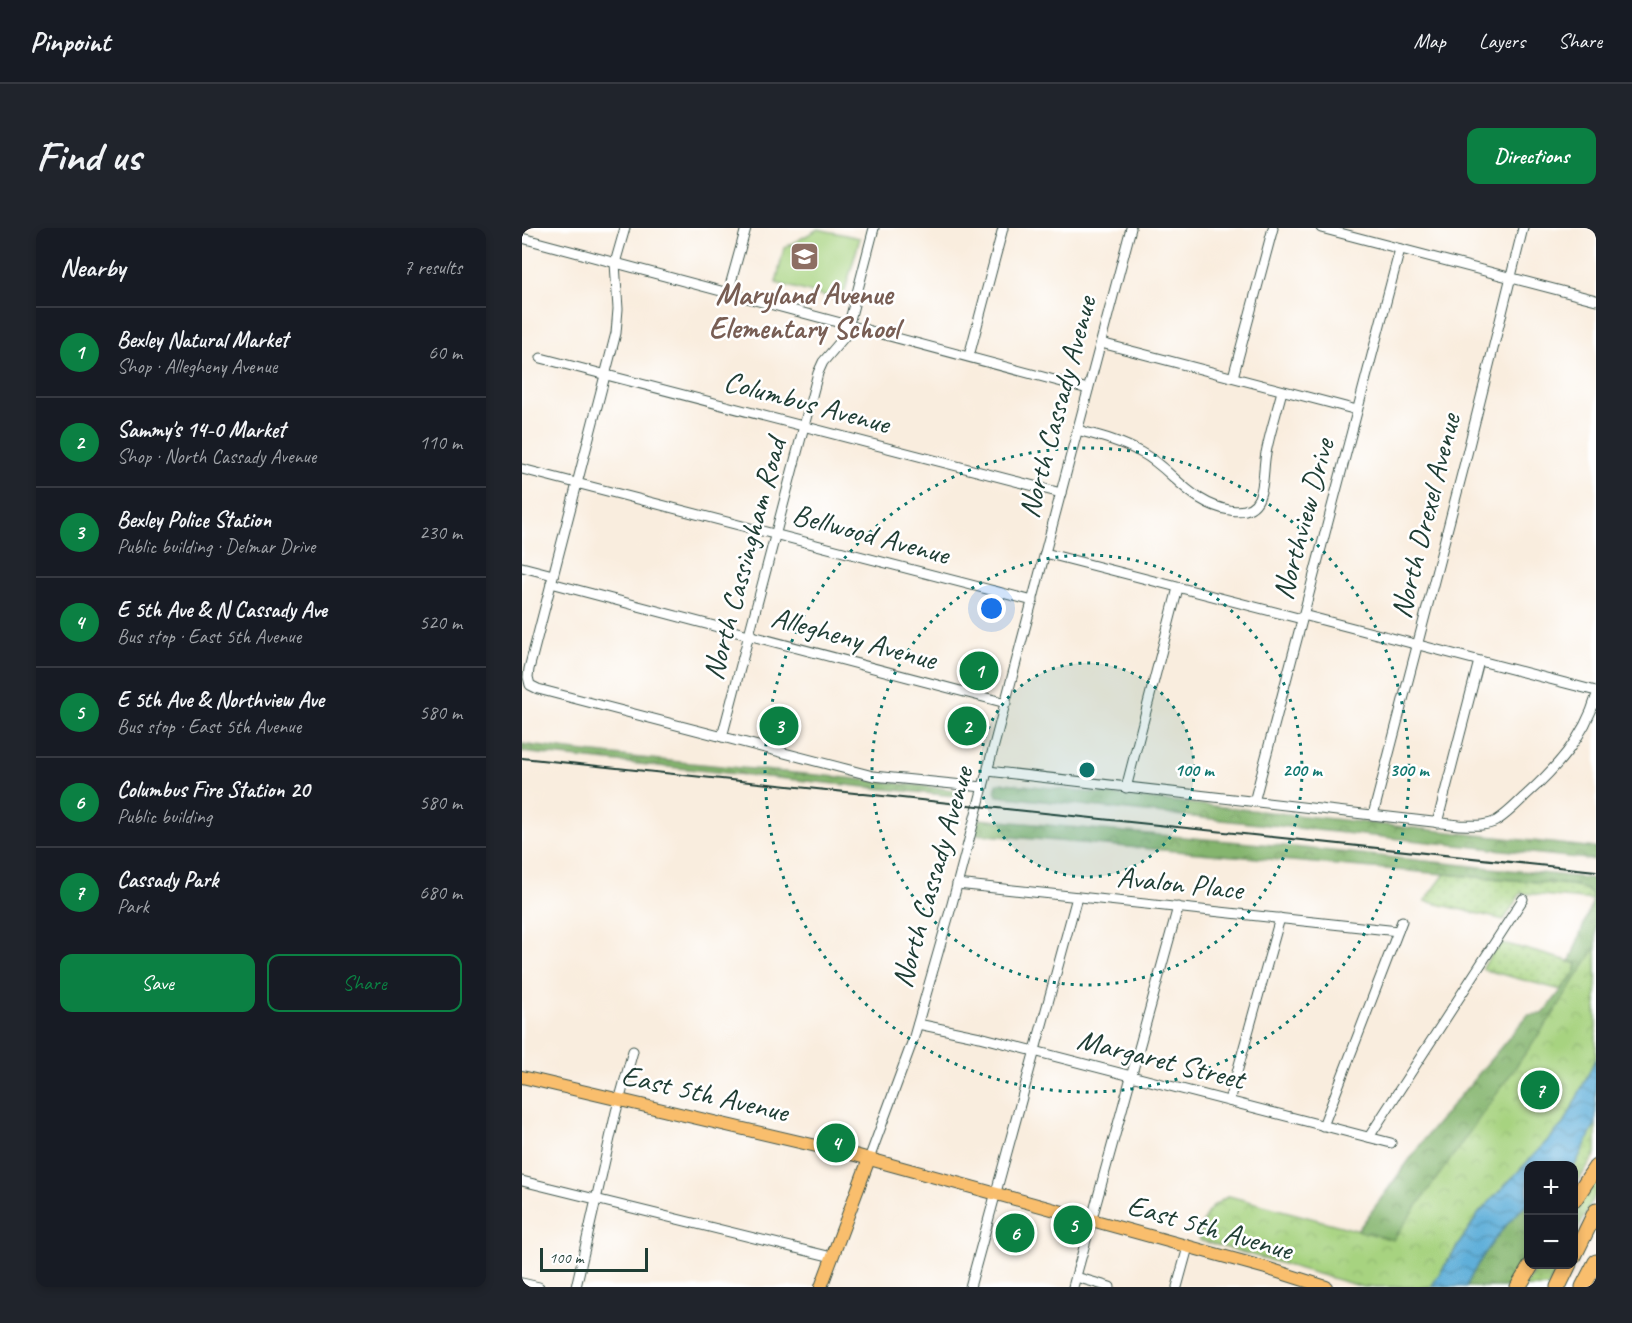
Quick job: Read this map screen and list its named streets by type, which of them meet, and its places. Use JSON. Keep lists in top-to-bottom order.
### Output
{
  "streets": {
    "main road": ["North Cassady Avenue", "East 5th Avenue"],
    "street": [
      "Columbus Avenue",
      "North Drexel Avenue",
      "Northview Drive",
      "Bellwood Avenue",
      "North Cassingham Road",
      "Allegheny Avenue",
      "Avalon Place",
      "Margaret Street"
    ]
  },
  "crossings": [
    ["Columbus Avenue", "North Cassady Avenue"],
    ["Columbus Avenue", "North Cassingham Road"],
    ["North Cassady Avenue", "Bellwood Avenue"],
    ["North Cassady Avenue", "Allegheny Avenue"],
    ["North Cassady Avenue", "Avalon Place"],
    ["North Cassady Avenue", "Margaret Street"],
    ["North Cassady Avenue", "East 5th Avenue"],
    ["Bellwood Avenue", "North Cassingham Road"],
    ["North Cassingham Road", "Allegheny Avenue"]
  ],
  "places": {
    "school or university": ["Maryland Avenue Elementary School"]
  },
  "scale_bar": "100 m",
  "page": {
    "header": "Pinpoint",
    "nav": ["Map", "Layers", "Share"],
    "buttons": [
      "Directions",
      ["Save", "Share"]
    ],
    "title": "Find us",
    "heading": ["Nearby", "7 results"],
    "list": [
      {
        "mark": "1",
        "name": "Bexley Natural Market",
        "note": "Shop · Allegheny Avenue",
        "value": "60 m"
      },
      {
        "mark": "2",
        "name": "Sammy's 14-0 Market",
        "note": "Shop · North Cassady Avenue",
        "value": "110 m"
      },
      {
        "mark": "3",
        "name": "Bexley Police Station",
        "note": "Public building · Delmar Drive",
        "value": "230 m"
      },
      {
        "mark": "4",
        "name": "E 5th Ave & N Cassady Ave",
        "note": "Bus stop · East 5th Avenue",
        "value": "520 m"
      },
      {
        "mark": "5",
        "name": "E 5th Ave & Northview Ave",
        "note": "Bus stop · East 5th Avenue",
        "value": "580 m"
      },
      {
        "mark": "6",
        "name": "Columbus Fire Station 20",
        "note": "Public building",
        "value": "580 m"
      },
      {
        "mark": "7",
        "name": "Cassady Park",
        "note": "Park",
        "value": "680 m"
      }
    ],
    "pins": [
      "1",
      "2",
      "3",
      "7",
      "4",
      "5",
      "6"
    ],
    "map_buttons": ["+", "−"],
    "scale": "100 m"
  },
  "rings": ["100 m", "200 m", "300 m"]
}
